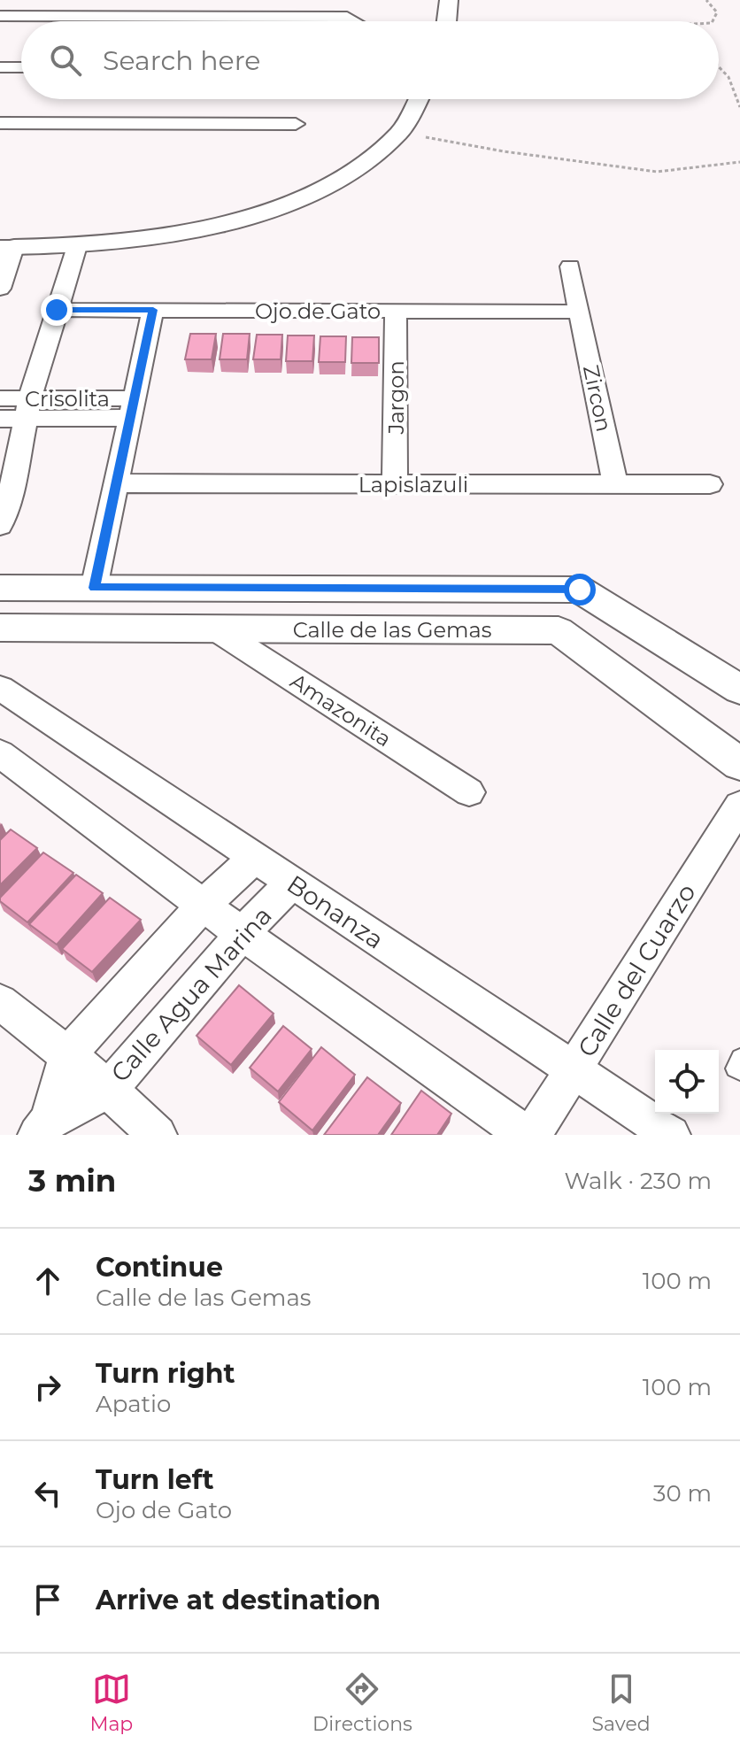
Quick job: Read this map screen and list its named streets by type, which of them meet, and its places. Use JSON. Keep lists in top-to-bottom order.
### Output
{
  "streets": {
    "street": [
      "Ojo de Gato",
      "Jargon",
      "Crisolita",
      "Zircon",
      "Lapislazuli",
      "Calle de las Gemas",
      "Amazonita",
      "Bonanza",
      "Calle del Cuarzo",
      "Calle Agua Marina"
    ]
  },
  "crossings": [
    ["Ojo de Gato", "Jargon"],
    ["Ojo de Gato", "Zircon"],
    ["Jargon", "Lapislazuli"],
    ["Zircon", "Lapislazuli"],
    ["Calle de las Gemas", "Amazonita"],
    ["Bonanza", "Calle del Cuarzo"],
    ["Bonanza", "Calle Agua Marina"]
  ],
  "page": {
    "search": "Search here",
    "heading": ["3 min", "Walk · 230 m"],
    "list": [
      ["Continue", "Calle de las Gemas", "100 m"],
      ["Turn right", "Apatio", "100 m"],
      ["Turn left", "Ojo de Gato", "30 m"],
      "Arrive at destination"
    ],
    "nav": ["Map", "Directions", "Saved"]
  }
}
